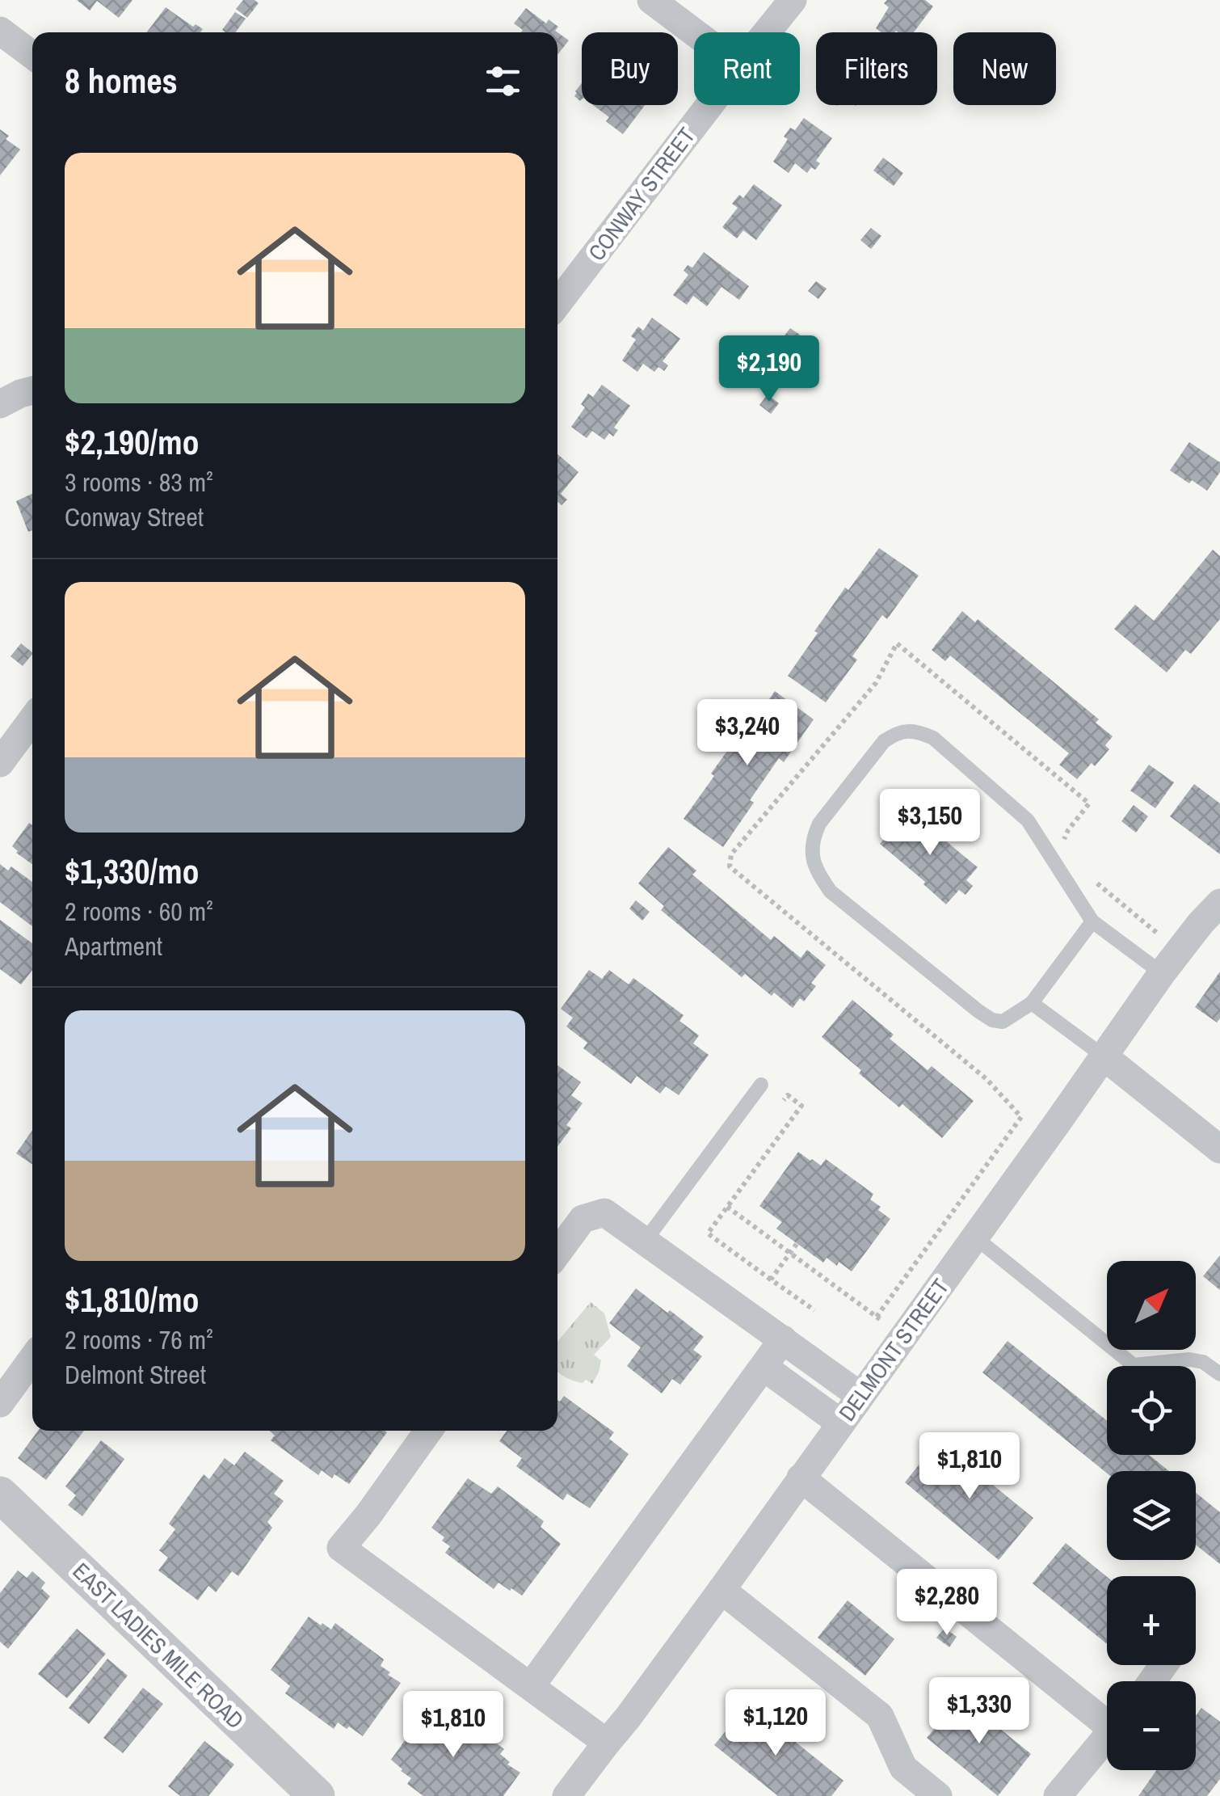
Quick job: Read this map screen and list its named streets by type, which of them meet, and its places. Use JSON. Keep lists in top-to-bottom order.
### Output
{
  "streets": {
    "street": ["CONWAY STREET", "DELMONT STREET", "EAST LADIES MILE ROAD"]
  },
  "north": "top right",
  "page": {
    "chip": [
      "Buy",
      "Rent",
      "Filters",
      "New"
    ],
    "heading": "8 homes",
    "list": [
      {
        "name": "$2,190/mo",
        "note": "3 rooms · 83 m² · Conway Street"
      },
      {
        "name": "$1,330/mo",
        "note": "2 rooms · 60 m² · Apartment"
      },
      {
        "name": "$1,810/mo",
        "note": "2 rooms · 76 m² · Delmont Street"
      }
    ],
    "price": [
      "$2,190",
      "$3,240",
      "$3,150",
      "$1,810",
      "$2,280",
      "$1,330",
      "$1,120",
      "$1,810"
    ],
    "map_buttons": ["+", "−"]
  }
}
